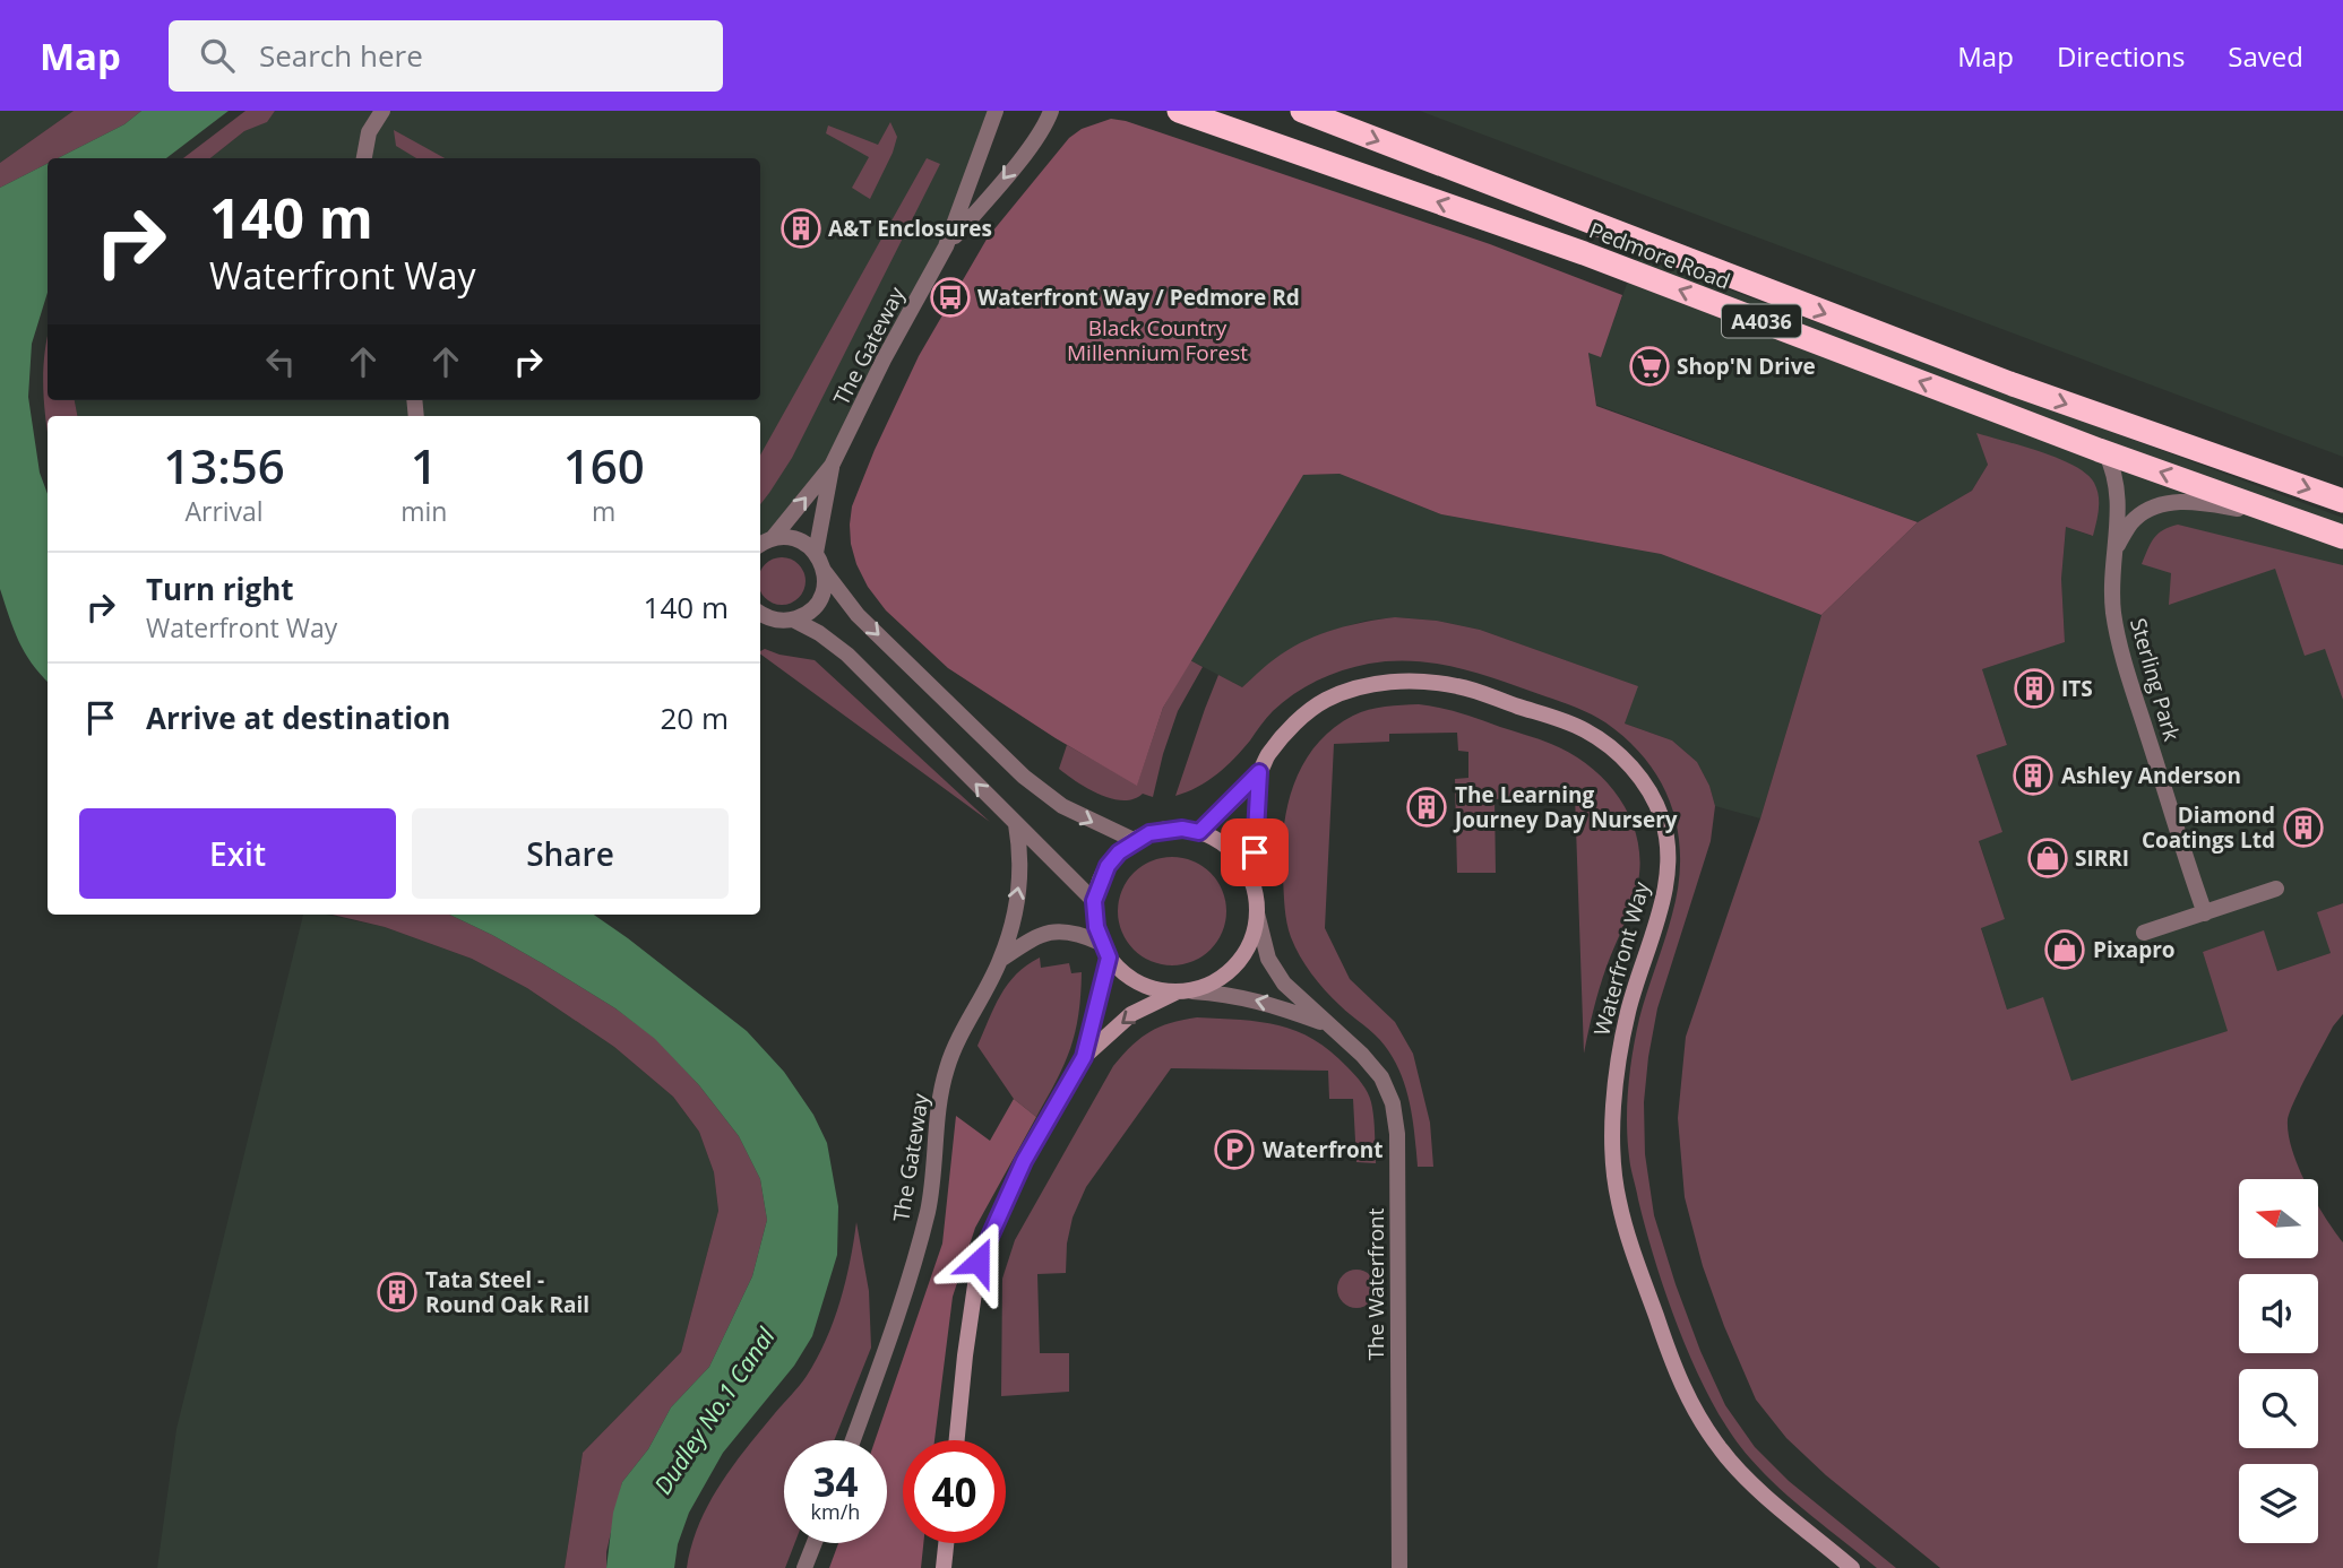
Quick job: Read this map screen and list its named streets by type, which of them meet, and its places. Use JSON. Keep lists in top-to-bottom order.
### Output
{
  "streets": {
    "highway": ["Pedmore Road", "A4036"],
    "street": [
      "The Gateway",
      "Sterling Park",
      "Waterfront Way",
      "The Waterfront"
    ]
  },
  "crossings": [
    ["Pedmore Road", "Sterling Park"],
    ["Waterfront Way", "The Waterfront"]
  ],
  "water": ["Dudley No.1 Canal"],
  "parks": ["Black Country Millennium Forest"],
  "places": {
    "building": [
      "A&T Enclosures",
      "ITS",
      "Ashley Anderson",
      "The Learning Journey Day Nursery",
      "Diamond Coatings Ltd",
      "Tata Steel - Round Oak Rail"
    ],
    "bus stop": ["Waterfront Way / Pedmore Rd"],
    "supermarket": ["Shop'N Drive"],
    "shop": ["SIRRI", "Pixapro"],
    "parking": ["Waterfront"]
  },
  "north": "left",
  "page": {
    "header": "Map",
    "search": "Search here",
    "nav": ["Map", "Directions", "Saved"],
    "turn": ["140 m", "Waterfront Way"],
    "eta": [
      "13:56",
      "Arrival",
      "1",
      "min",
      "160",
      "m"
    ],
    "list": [
      {
        "name": "Turn right",
        "note": "Waterfront Way",
        "value": "140 m"
      },
      {
        "name": "Arrive at destination",
        "value": "20 m"
      }
    ],
    "buttons": ["Exit", "Share"],
    "speed": "34 km/h",
    "limit": "40"
  }
}
